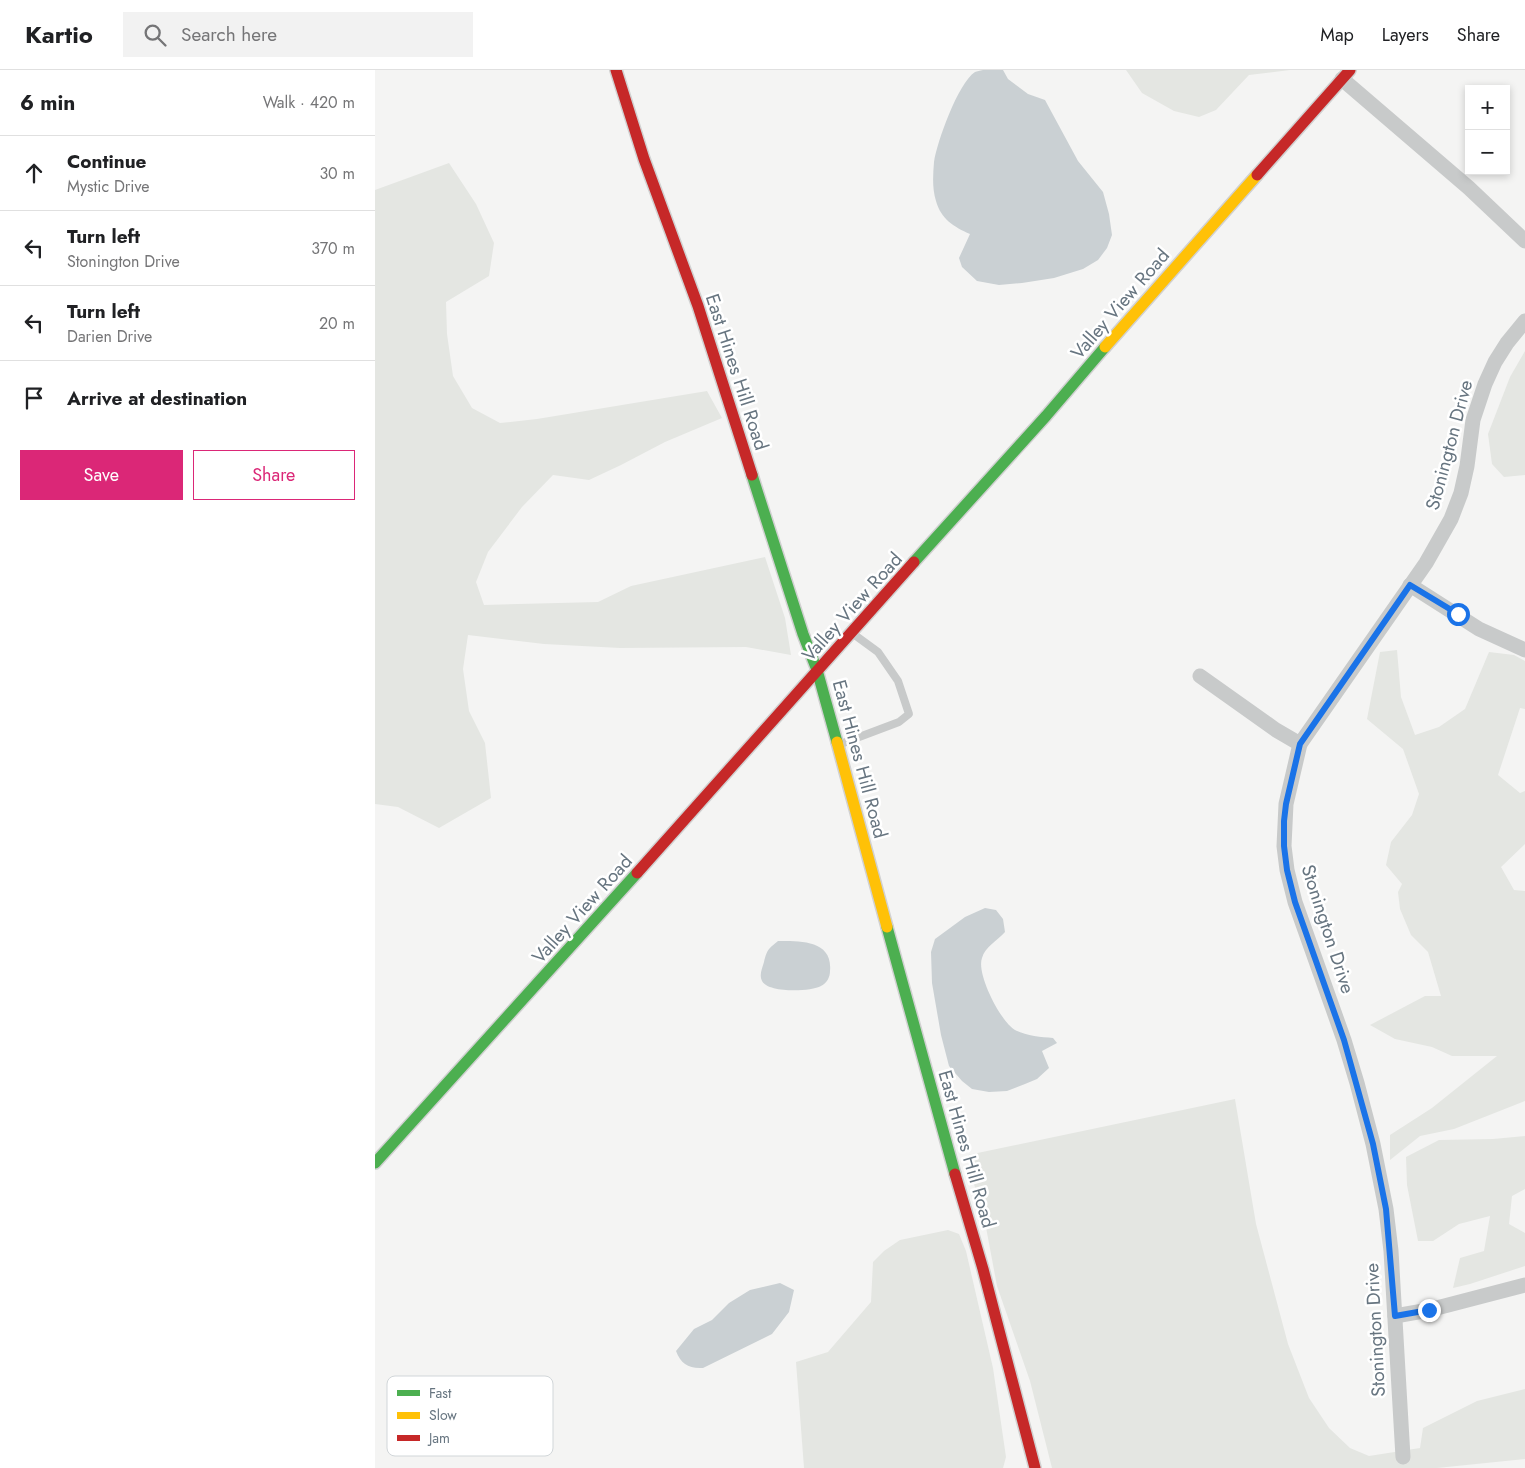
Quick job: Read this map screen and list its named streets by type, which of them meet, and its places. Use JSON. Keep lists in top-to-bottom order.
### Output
{
  "streets": {
    "street": ["Valley View Road", "East Hines Hill Road", "Stonington Drive"]
  },
  "crossings": [
    ["Valley View Road", "East Hines Hill Road"]
  ],
  "legend": ["Fast", "Slow", "Jam"],
  "page": {
    "header": "Kartio",
    "search": "Search here",
    "nav": ["Map", "Layers", "Share"],
    "heading": ["6 min", "Walk · 420 m"],
    "map_buttons": ["+", "−"],
    "list": [
      ["Continue", "Mystic Drive", "30 m"],
      ["Turn left", "Stonington Drive", "370 m"],
      ["Turn left", "Darien Drive", "20 m"],
      "Arrive at destination"
    ],
    "buttons": ["Save", "Share"]
  }
}
